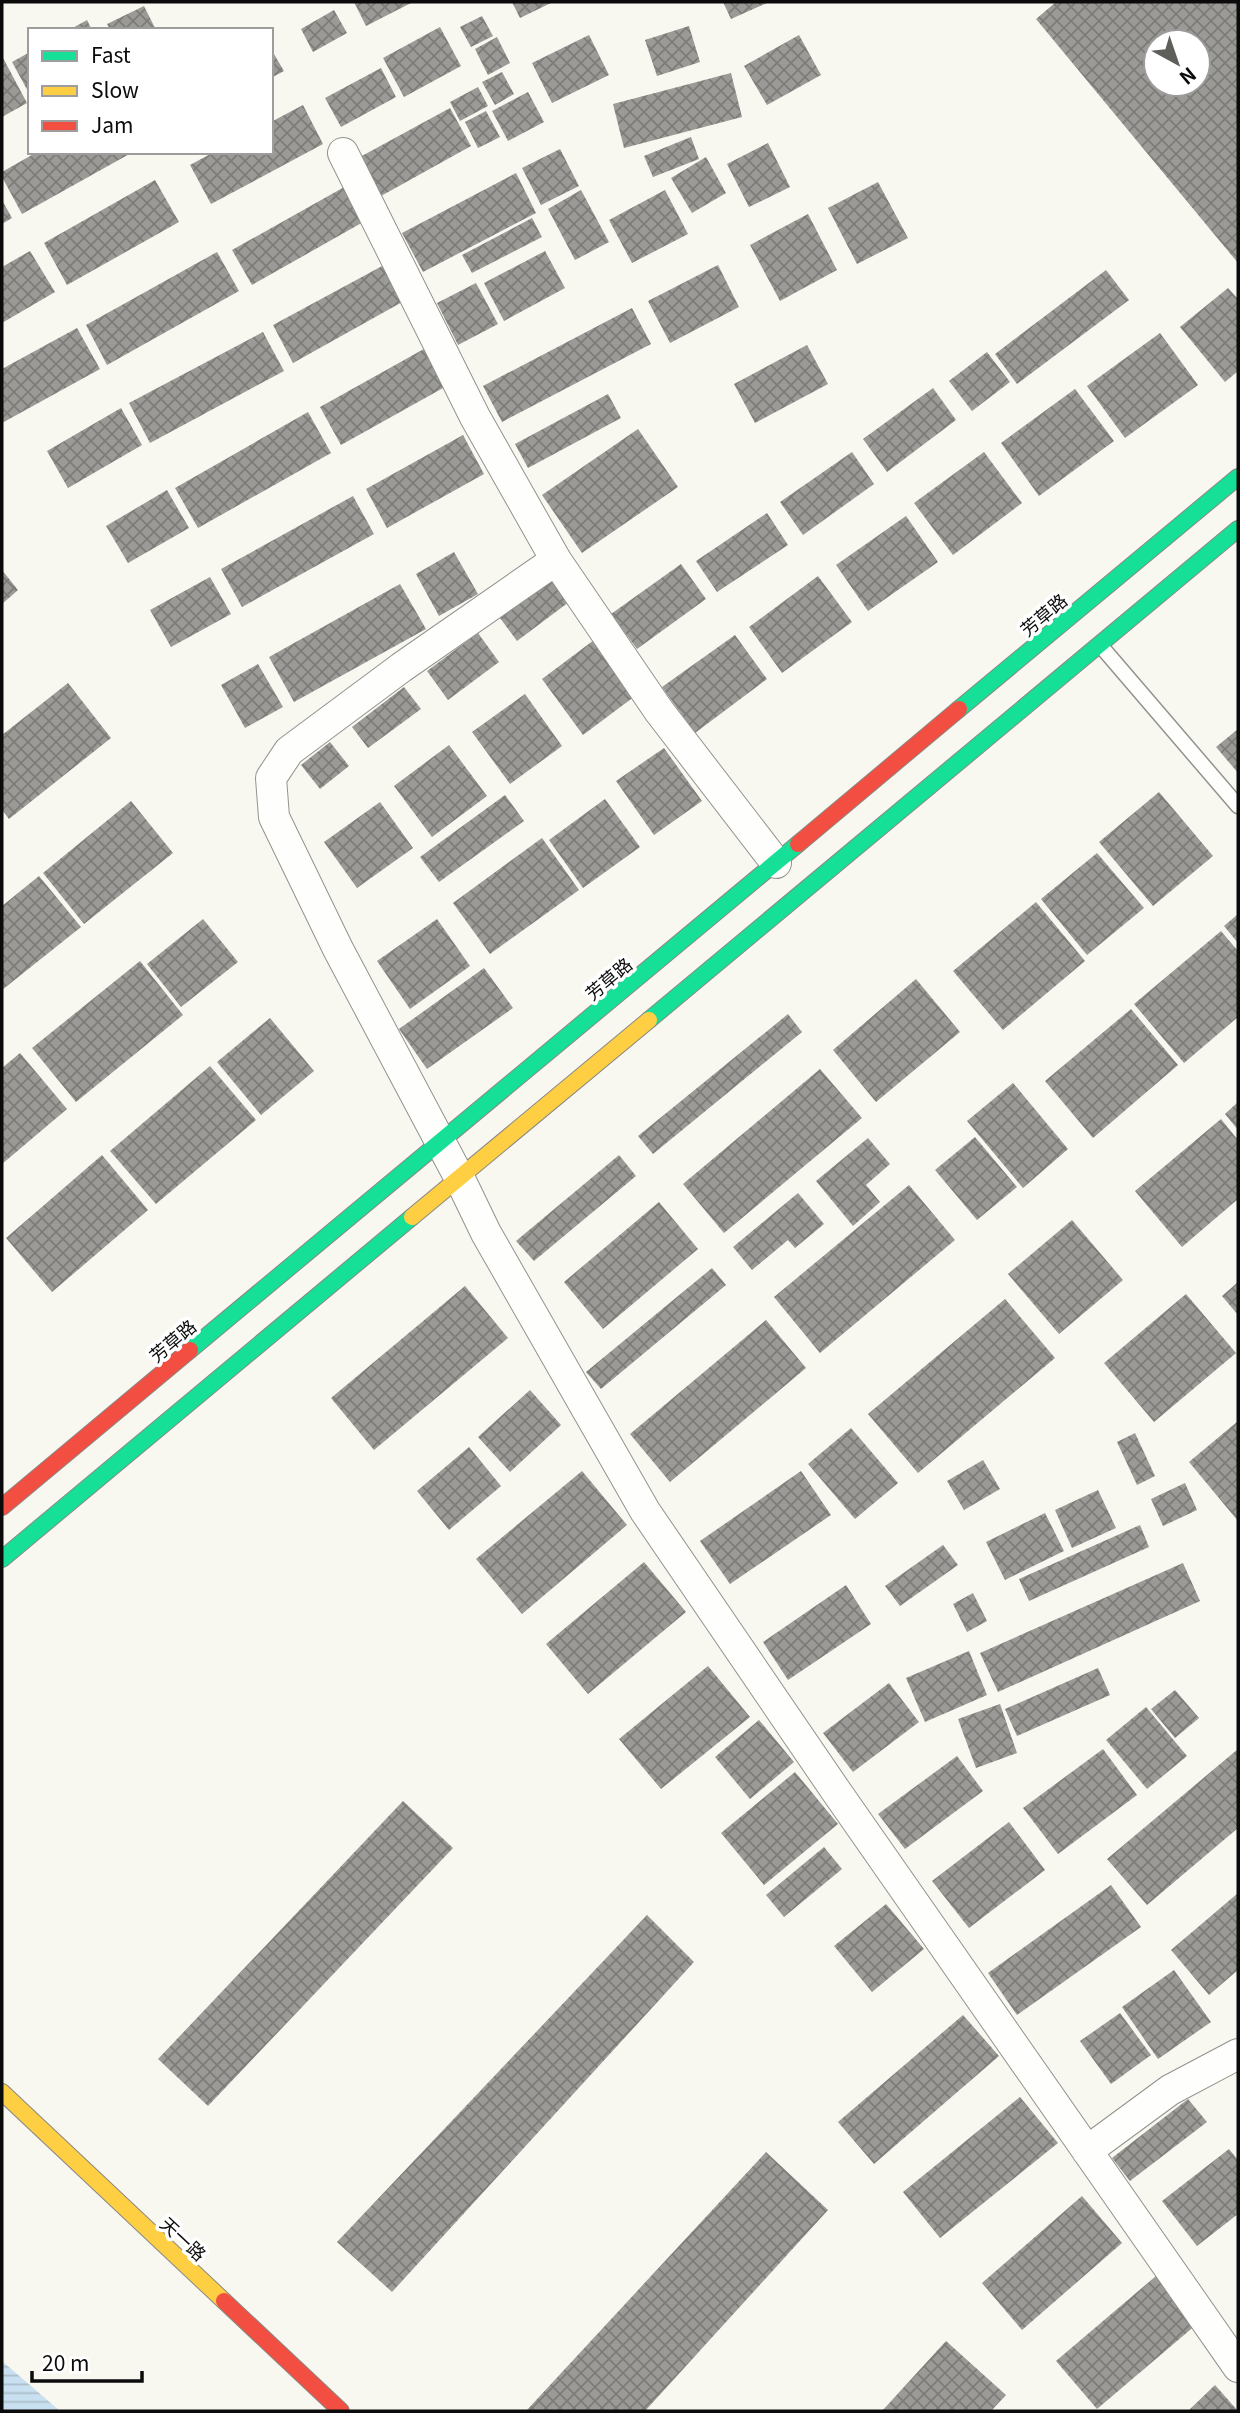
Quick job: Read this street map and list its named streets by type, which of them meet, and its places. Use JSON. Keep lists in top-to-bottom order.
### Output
{
  "streets": {
    "street": ["芳草路", "天一路"]
  },
  "legend": ["Fast", "Slow", "Jam"],
  "scale_bar": "20 m",
  "north": "bottom right"
}
